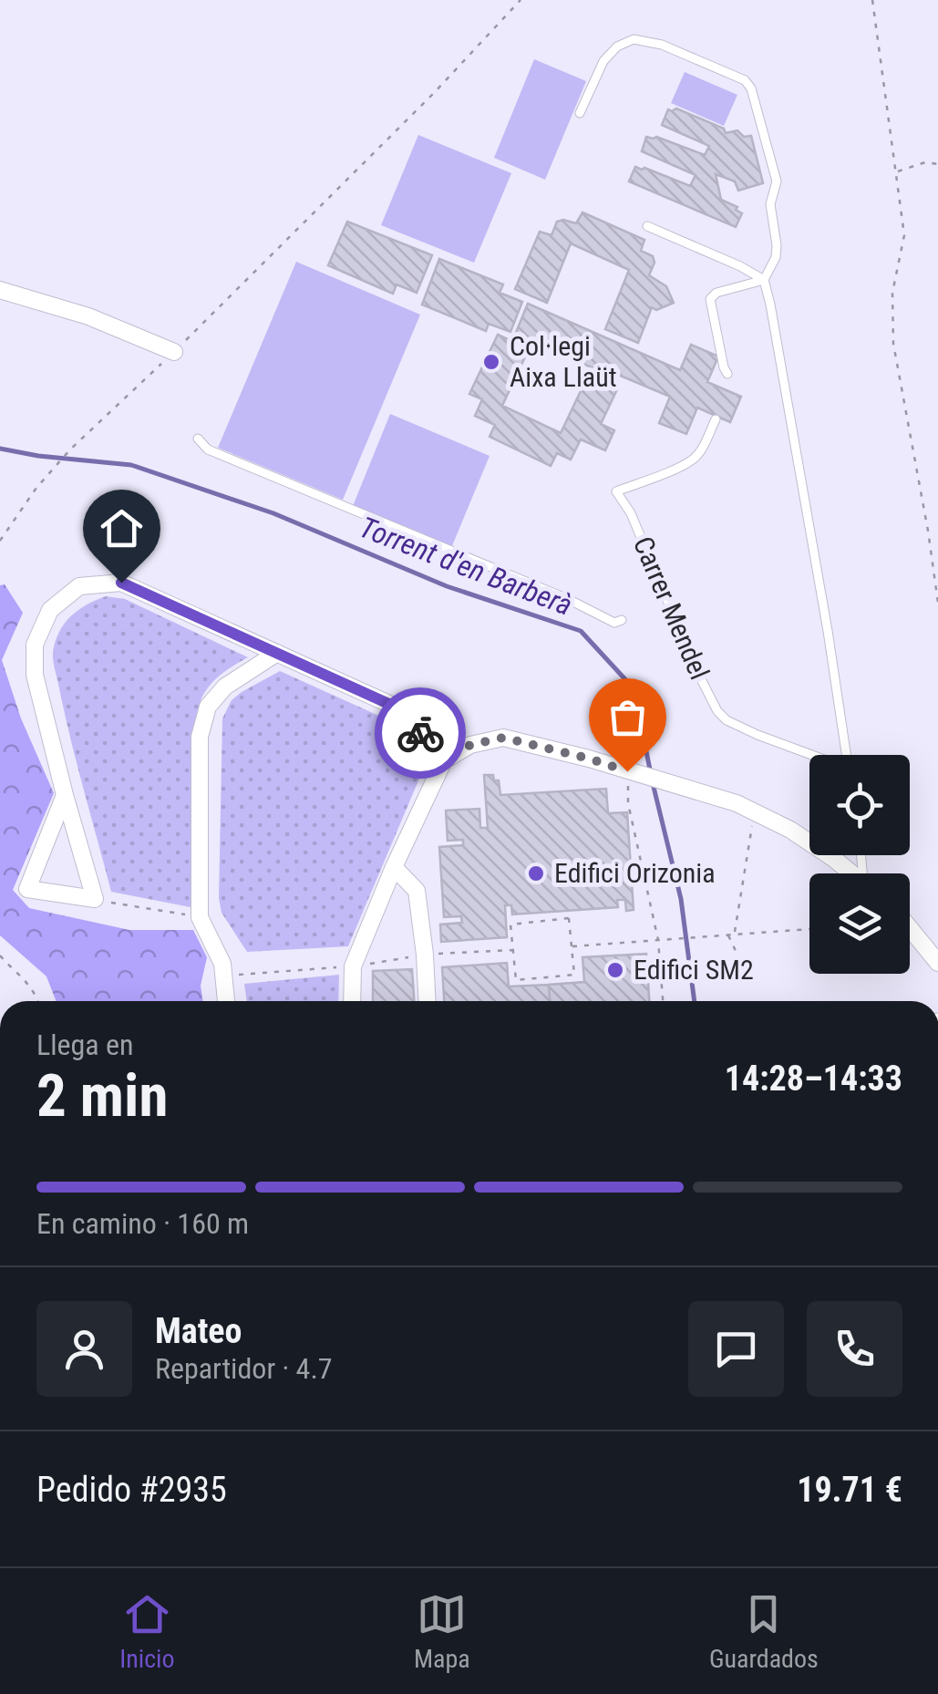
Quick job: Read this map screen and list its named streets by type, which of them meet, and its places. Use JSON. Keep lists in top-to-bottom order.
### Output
{
  "streets": {
    "lane": ["Carrer Mendel"]
  },
  "water": ["Torrent d'en Barberà"],
  "places": ["Col·legi Aixa Llaüt", "Edifici Orizonia", "Edifici SM2"],
  "page": {
    "heading": ["2 min", "Llega en", "14:28–14:33"],
    "panel": [
      "Mateo",
      "Repartidor · 4.7",
      "Pedido #2935",
      "19.71 €"
    ],
    "bar": "En camino · 160 m",
    "tabs": ["Inicio", "Mapa", "Guardados"]
  }
}
